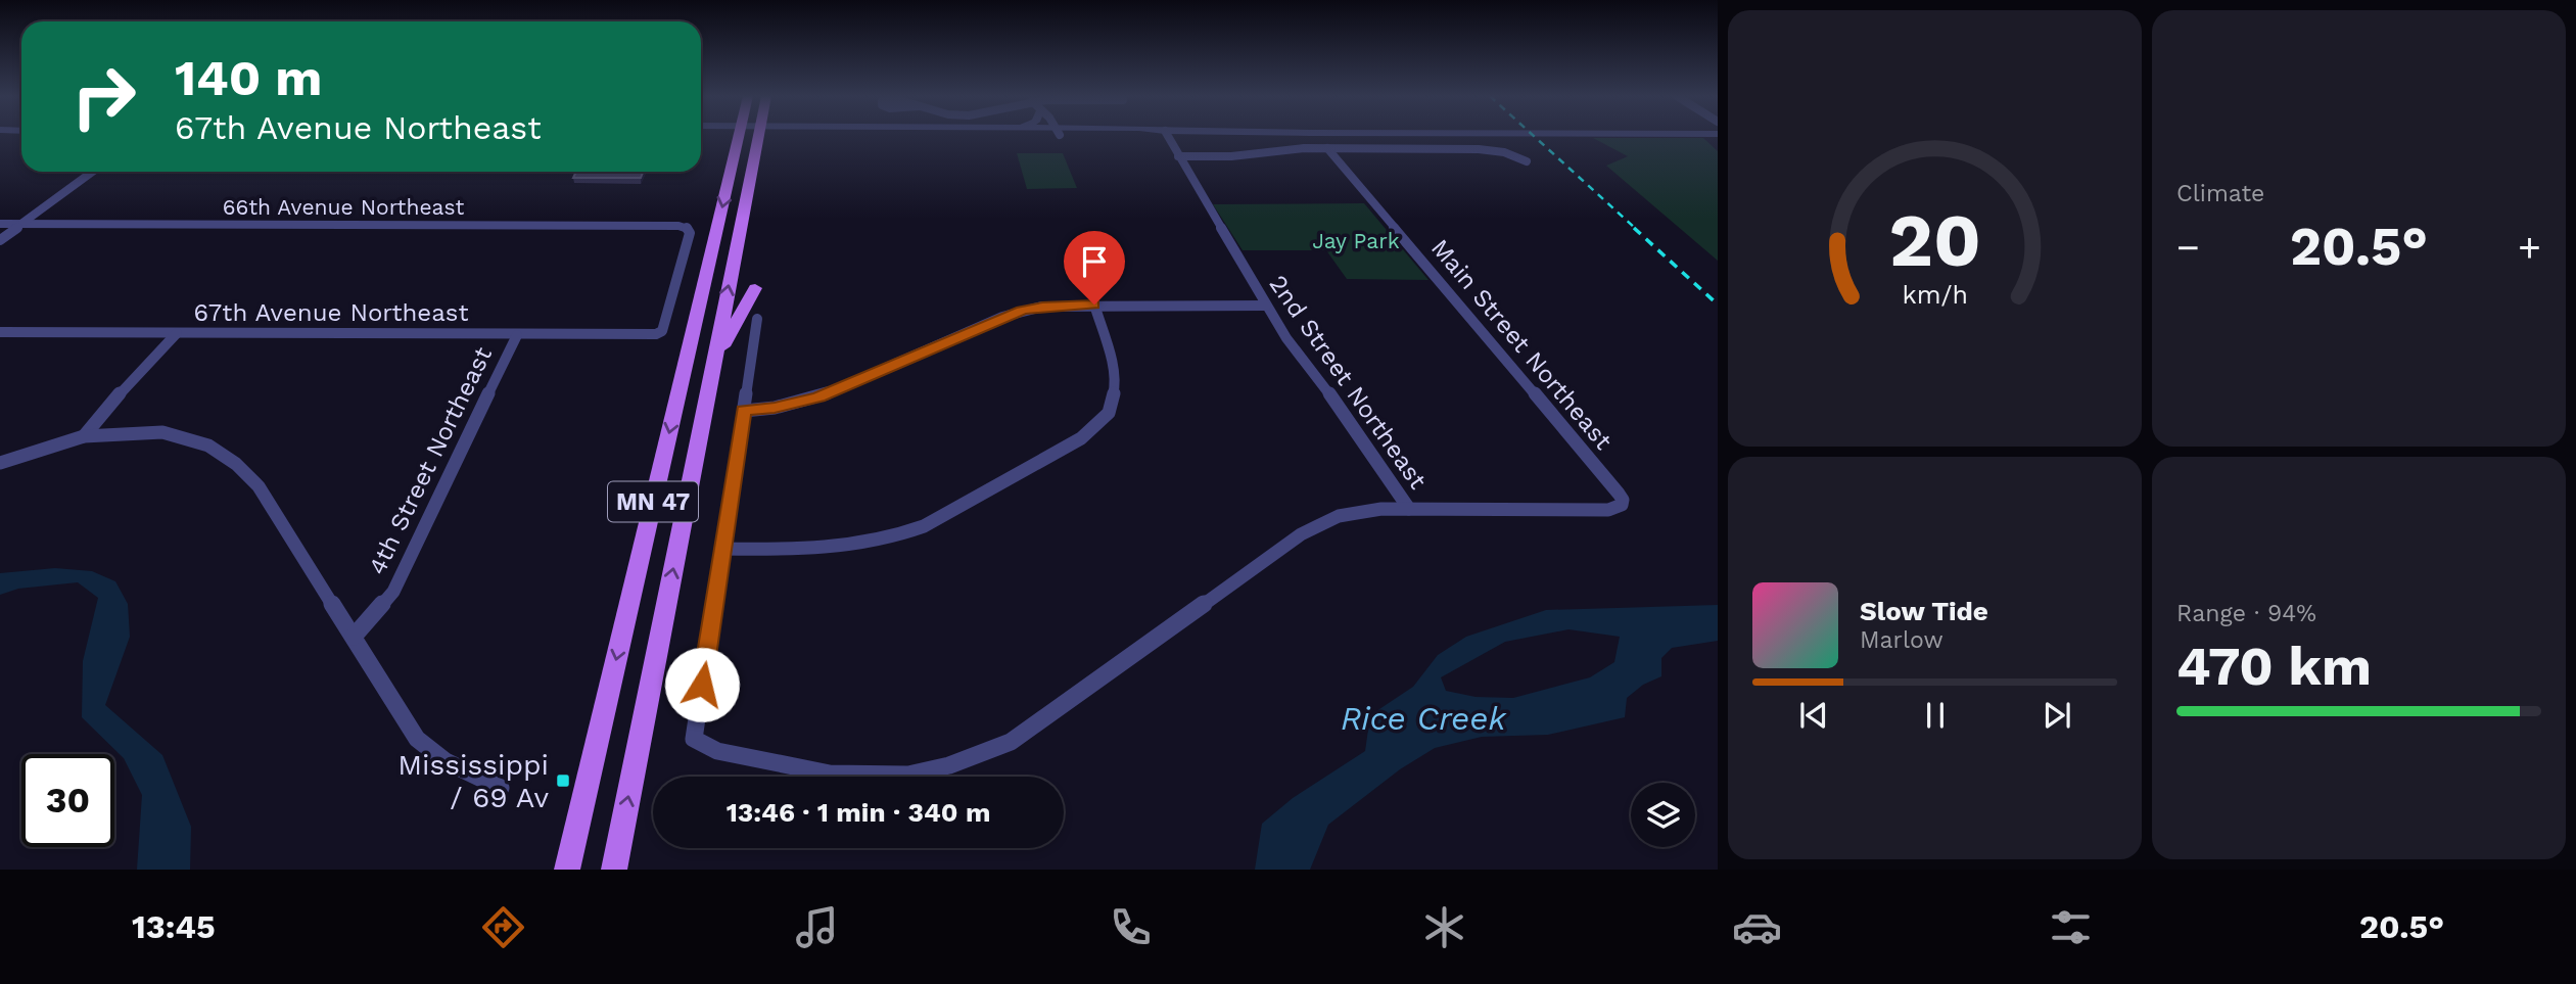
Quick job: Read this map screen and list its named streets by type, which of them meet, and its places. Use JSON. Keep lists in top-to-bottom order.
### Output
{
  "streets": {
    "main road": ["MN 47"],
    "street": [
      "66th Avenue Northeast",
      "67th Avenue Northeast",
      "Main Street Northeast",
      "2nd Street Northeast",
      "4th Street Northeast"
    ]
  },
  "crossings": [
    ["67th Avenue Northeast", "4th Street Northeast"],
    ["Main Street Northeast", "2nd Street Northeast"]
  ],
  "water": ["Rice Creek"],
  "parks": ["Jay Park"],
  "places": {
    "transit": ["Mississippi / 69 Av"]
  },
  "page": {
    "tile": [
      "Climate",
      ["Range · 94%", "470 km"]
    ],
    "turn": ["140 m", "67th Avenue Northeast"],
    "heat": ["−", "20.5°", "+"],
    "song": ["Slow Tide", "Marlow"],
    "limit": "30",
    "trip": "13:46 · 1 min · 340 m",
    "tabs": ["13:45", "20.5°"],
    "gauge": ["20", "km/h"]
  }
}
